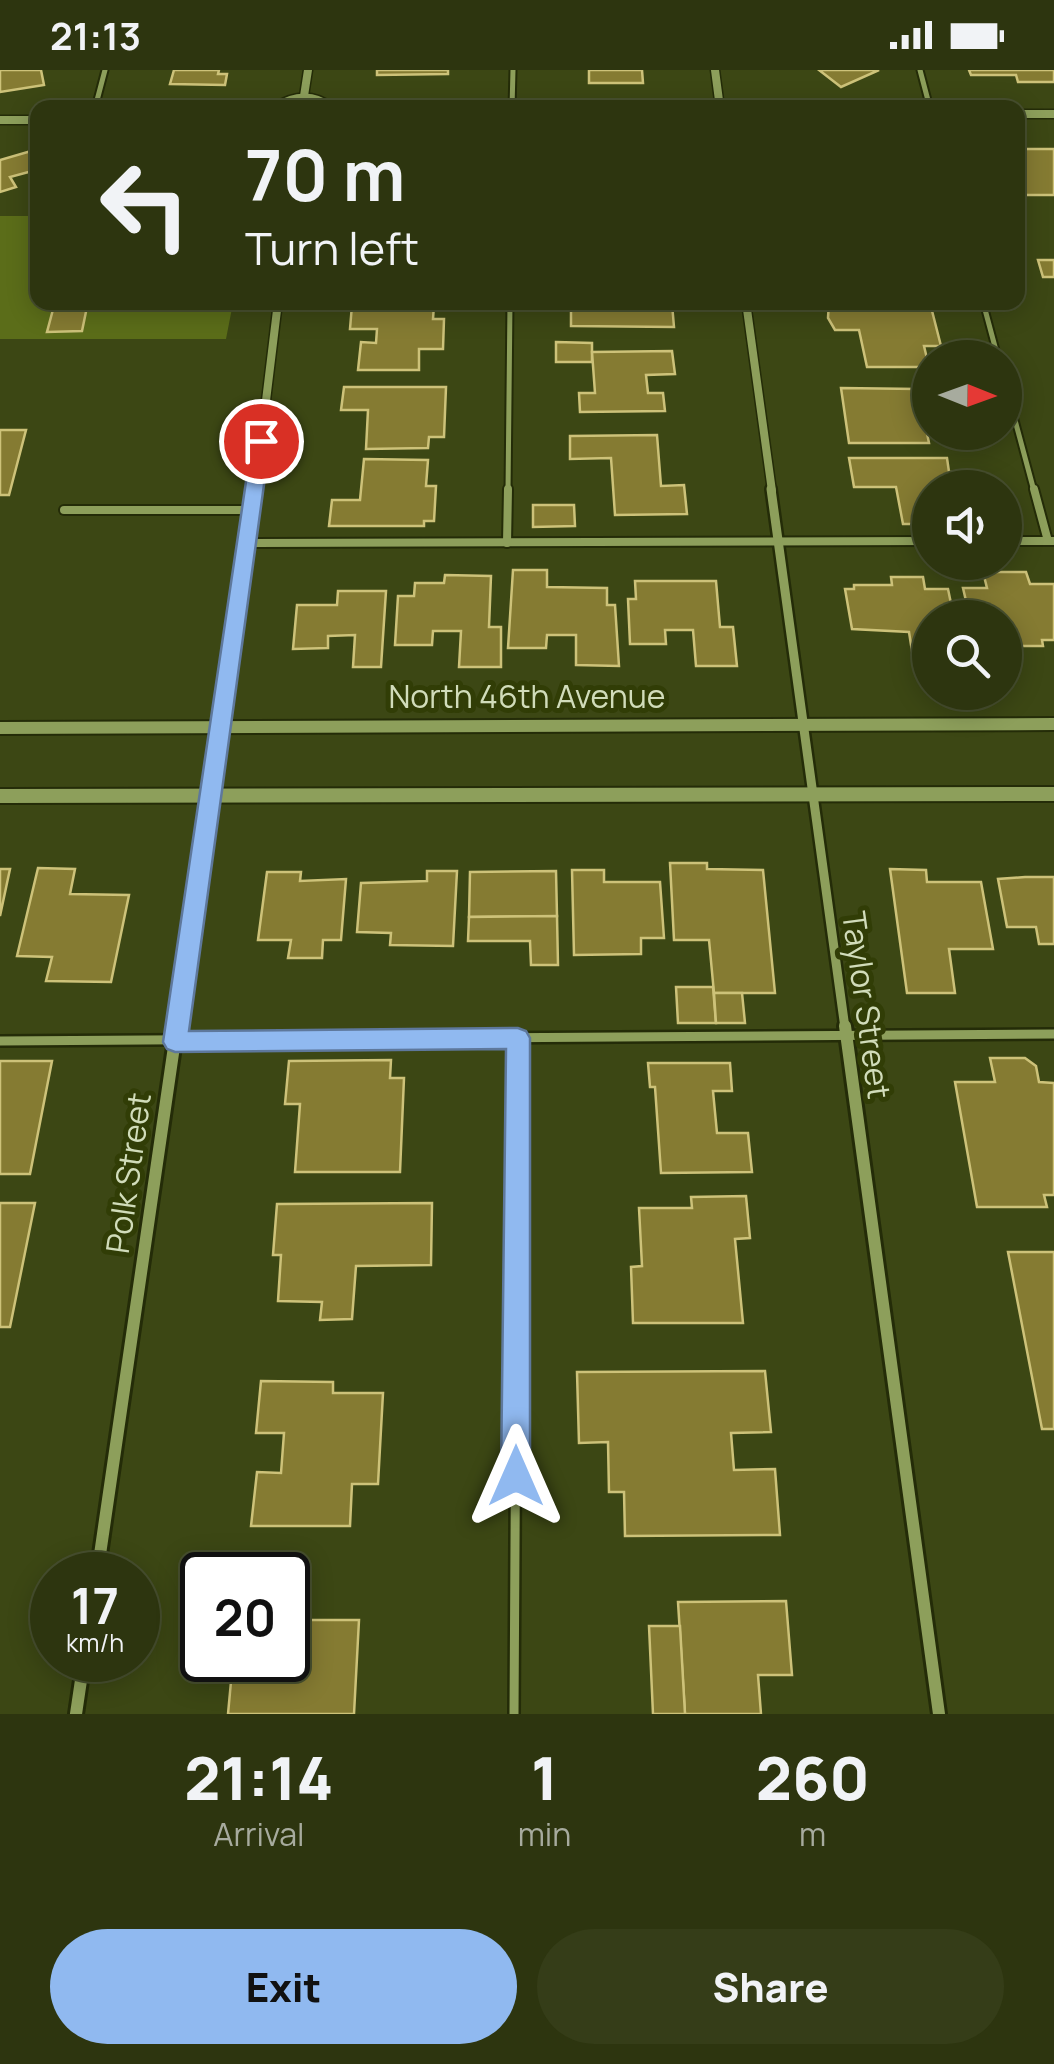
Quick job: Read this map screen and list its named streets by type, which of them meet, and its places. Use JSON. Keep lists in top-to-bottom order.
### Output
{
  "streets": {
    "street": ["North 46th Avenue", "Taylor Street", "Polk Street"]
  },
  "crossings": [
    ["North 46th Avenue", "Taylor Street"],
    ["North 46th Avenue", "Polk Street"]
  ],
  "north": "right",
  "page": {
    "status": "21:13",
    "turn": ["70 m", "Turn left"],
    "speed": "17 km/h",
    "limit": "20",
    "eta": [
      "21:14",
      "Arrival",
      "1",
      "min",
      "260",
      "m"
    ],
    "buttons": ["Exit", "Share"]
  }
}
